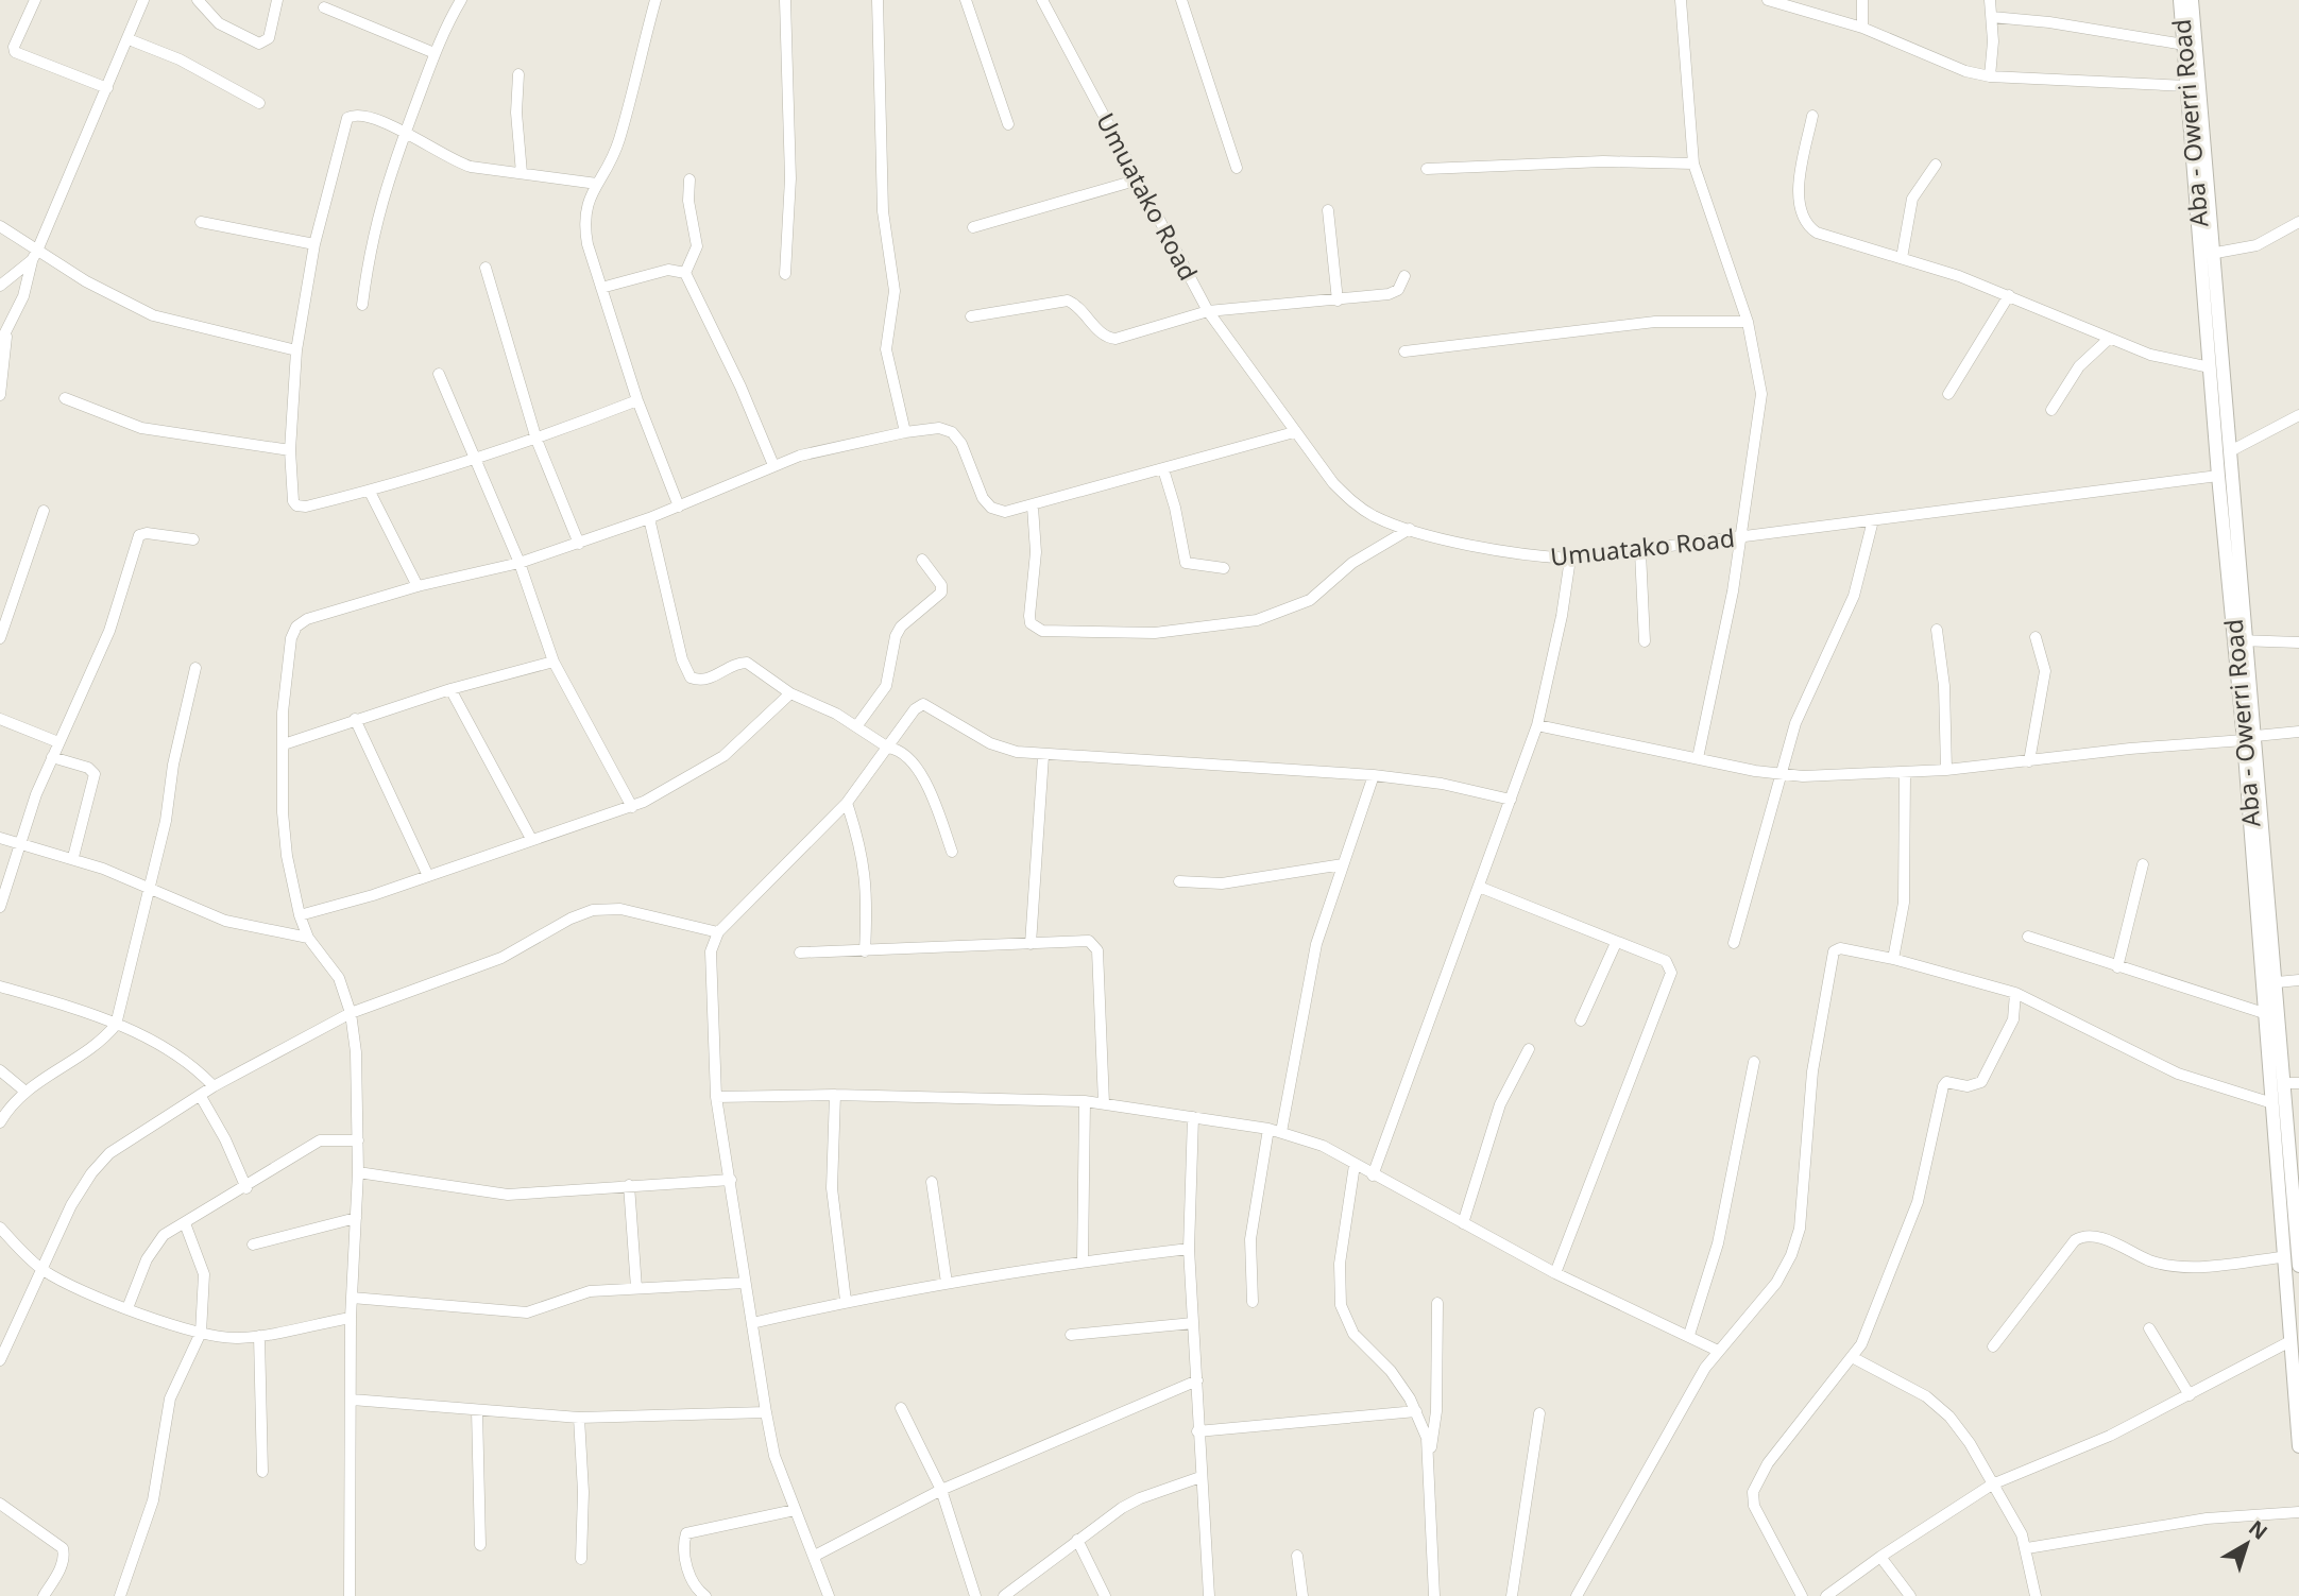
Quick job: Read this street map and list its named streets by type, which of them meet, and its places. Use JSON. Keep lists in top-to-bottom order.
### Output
{
  "streets": {
    "main road": ["Aba - Owerri Road"],
    "street": ["Umuatako Road"]
  },
  "crossings": [
    ["Aba - Owerri Road", "Umuatako Road"]
  ],
  "north": "top right"
}
